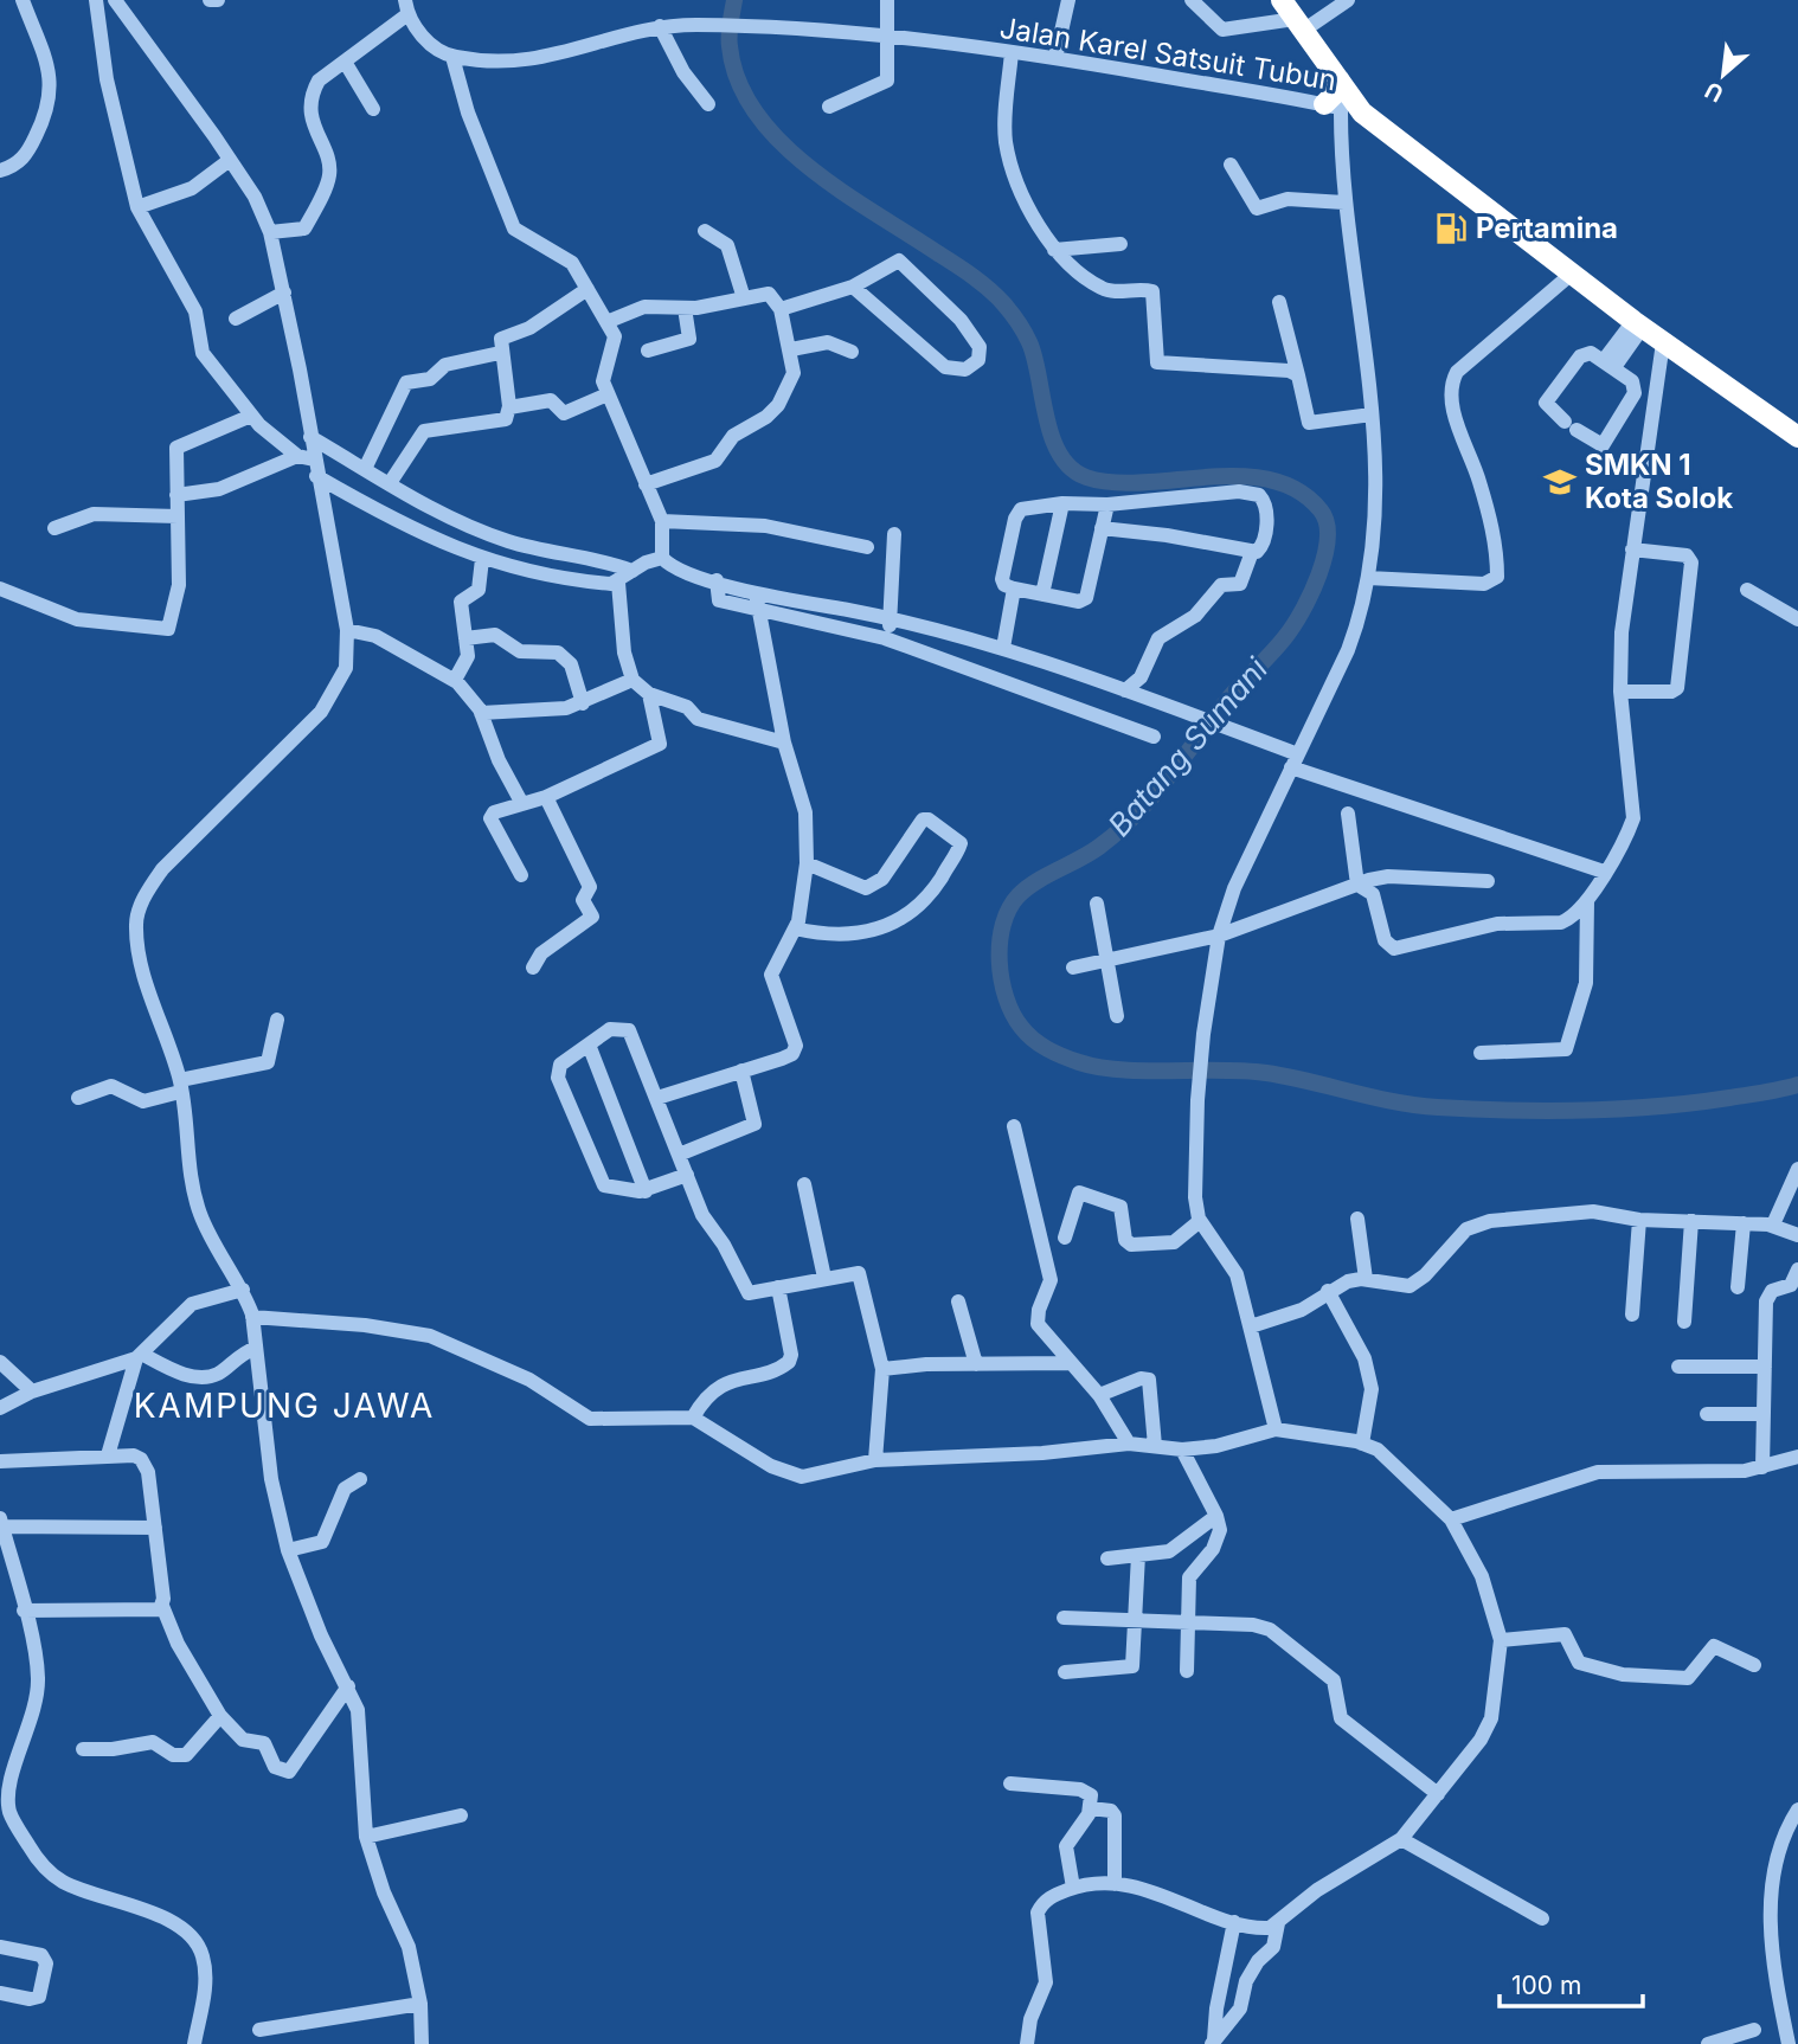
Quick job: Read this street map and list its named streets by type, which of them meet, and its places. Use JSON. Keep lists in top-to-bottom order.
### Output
{
  "streets": {
    "street": ["Jalan Karel Satsuit Tubun"]
  },
  "districts": ["KAMPUNG JAWA"],
  "water": ["Batang Sumani"],
  "places": {
    "fuel station": ["Pertamina"],
    "school or university": ["SMKN 1 Kota Solok"]
  },
  "scale_bar": "100 m",
  "north": "bottom left"
}
